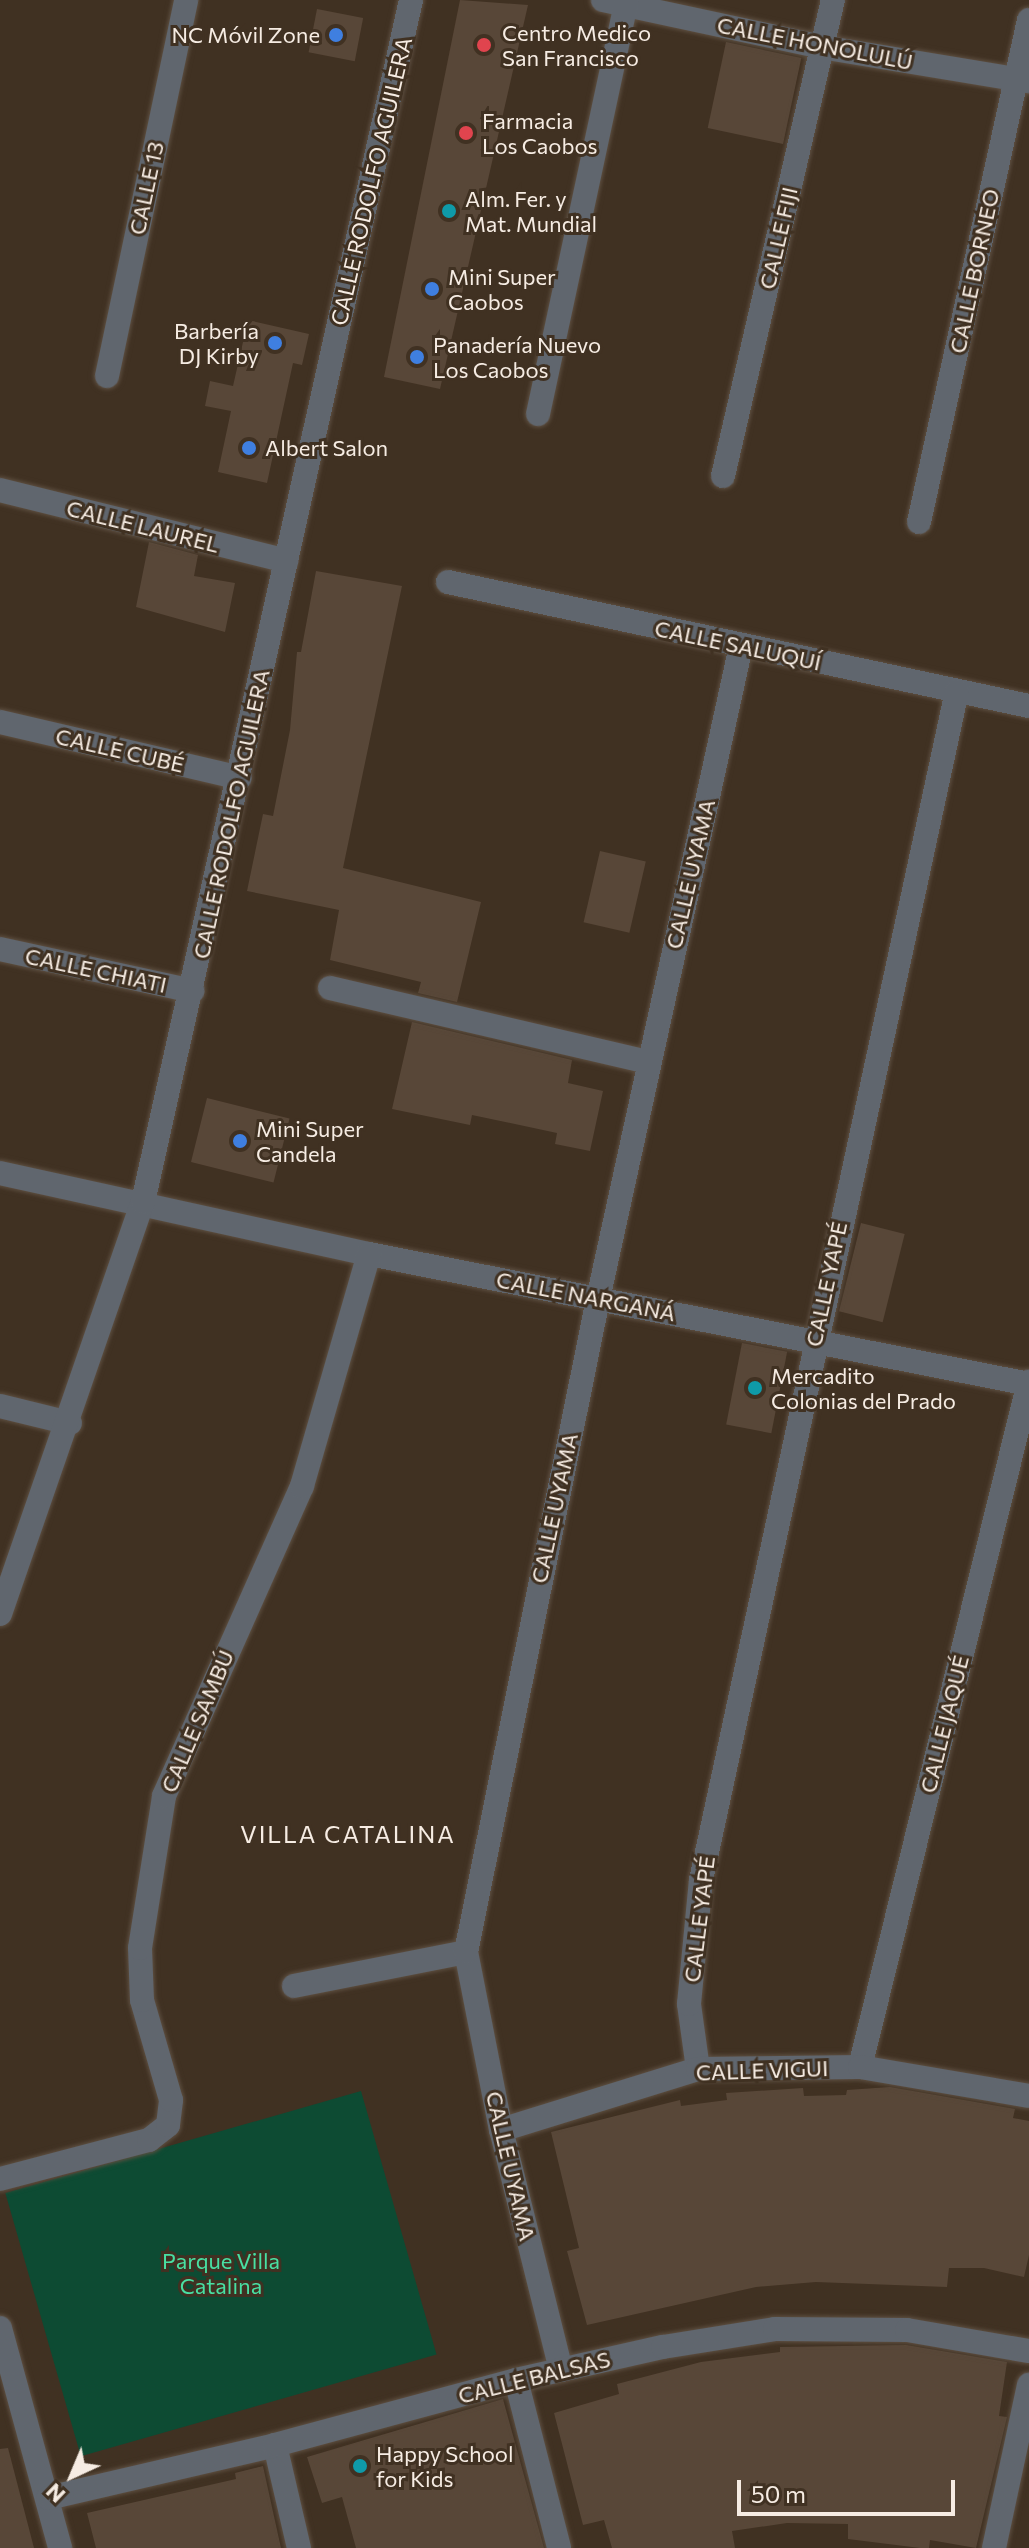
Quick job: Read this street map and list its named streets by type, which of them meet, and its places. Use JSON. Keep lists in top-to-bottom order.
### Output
{
  "streets": {
    "street": [
      "CALLE HONOLULÚ",
      "CALLE RODOLFO AGUILERA",
      "CALLE 13",
      "CALLE FIJI",
      "CALLE BORNEO",
      "CALLE LAUREL",
      "CALLE SALUQUÍ",
      "CALLE CUBÉ",
      "CALLE UYAMA",
      "CALLE CHIATI",
      "CALLE YAPÉ",
      "CALLE NARGANÁ",
      "CALLE SAMBÚ",
      "CALLE JAQUÉ",
      "CALLE VIGUI",
      "CALLE BALSAS"
    ]
  },
  "crossings": [
    ["CALLE HONOLULÚ", "CALLE FIJI"],
    ["CALLE HONOLULÚ", "CALLE BORNEO"],
    ["CALLE RODOLFO AGUILERA", "CALLE LAUREL"],
    ["CALLE RODOLFO AGUILERA", "CALLE CUBÉ"],
    ["CALLE RODOLFO AGUILERA", "CALLE CHIATI"],
    ["CALLE RODOLFO AGUILERA", "CALLE NARGANÁ"],
    ["CALLE SALUQUÍ", "CALLE UYAMA"],
    ["CALLE SALUQUÍ", "CALLE YAPÉ"],
    ["CALLE UYAMA", "CALLE NARGANÁ"],
    ["CALLE UYAMA", "CALLE VIGUI"],
    ["CALLE UYAMA", "CALLE BALSAS"],
    ["CALLE YAPÉ", "CALLE NARGANÁ"],
    ["CALLE YAPÉ", "CALLE VIGUI"],
    ["CALLE NARGANÁ", "CALLE SAMBÚ"],
    ["CALLE NARGANÁ", "CALLE JAQUÉ"],
    ["CALLE JAQUÉ", "CALLE VIGUI"]
  ],
  "districts": ["VILLA CATALINA"],
  "parks": ["Parque Villa Catalina"],
  "places": [
    "NC Móvil Zone",
    "Centro Medico San Francisco",
    "Farmacia Los Caobos",
    "Alm. Fer. y Mat. Mundial",
    "Mini Super Caobos",
    "Barbería DJ Kirby",
    "Panadería Nuevo Los Caobos",
    "Albert Salon",
    "Mini Super Candela",
    "Mercadito Colonias del Prado",
    "Happy School for Kids"
  ],
  "scale_bar": "50 m",
  "north": "bottom left"
}
